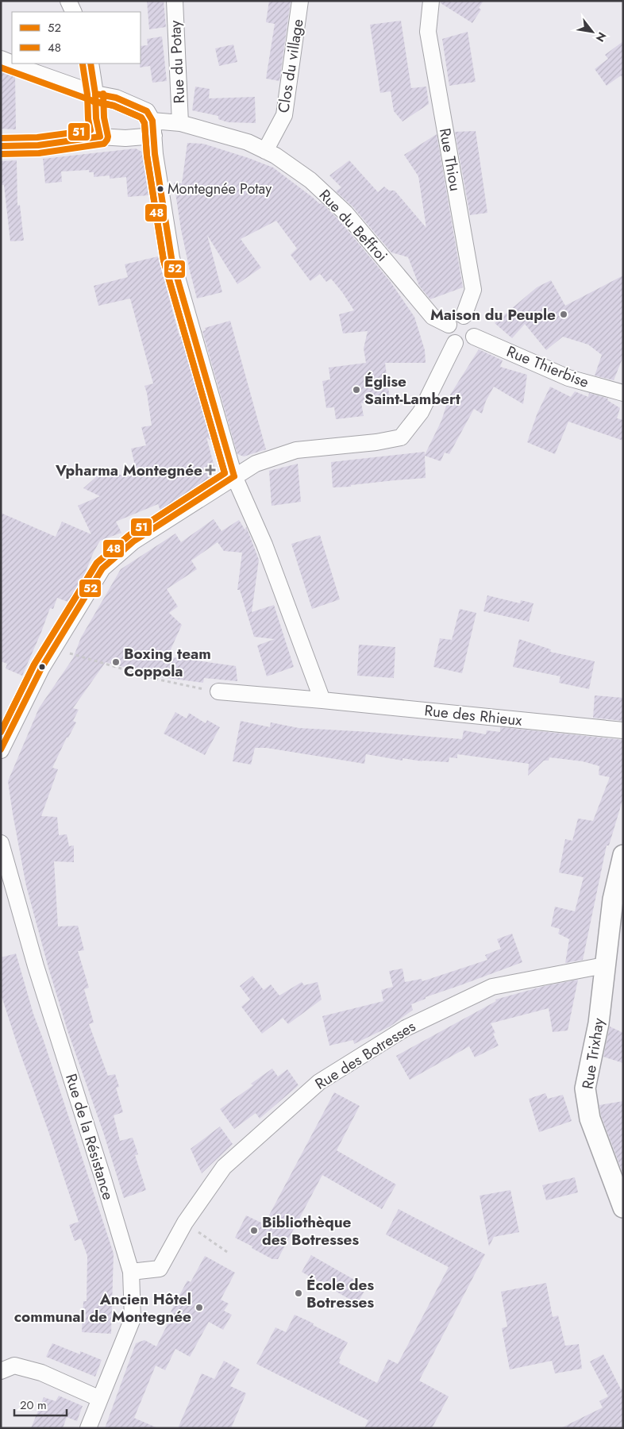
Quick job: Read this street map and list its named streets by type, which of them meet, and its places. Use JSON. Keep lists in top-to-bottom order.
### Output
{
  "streets": {
    "street": [
      "Rue du Potay",
      "Clos du village",
      "Rue Thiou",
      "Rue du Beffroi",
      "Rue Thierbise",
      "Rue des Rhieux",
      "Rue Trixhay",
      "Rue des Botresses",
      "Rue de la Résistance"
    ]
  },
  "crossings": [
    ["Rue du Potay", "Rue du Beffroi"],
    ["Clos du village", "Rue du Beffroi"],
    ["Rue Thiou", "Rue du Beffroi"],
    ["Rue Thiou", "Rue Thierbise"],
    ["Rue du Beffroi", "Rue Thierbise"],
    ["Rue Trixhay", "Rue des Botresses"],
    ["Rue des Botresses", "Rue de la Résistance"]
  ],
  "places": {
    "other": [
      "Montegnée Potay",
      "Maison du Peuple",
      "Église Saint-Lambert",
      "Boxing team Coppola",
      "Bibliothèque des Botresses",
      "École des Botresses",
      "Ancien Hôtel communal de Montegnée"
    ],
    "health": ["Vpharma Montegnée"]
  },
  "lines": ["transit line 52", "transit line 51", "transit line 48"],
  "legend": ["52", "48"],
  "scale_bar": "20 m",
  "north": "bottom right"
}
